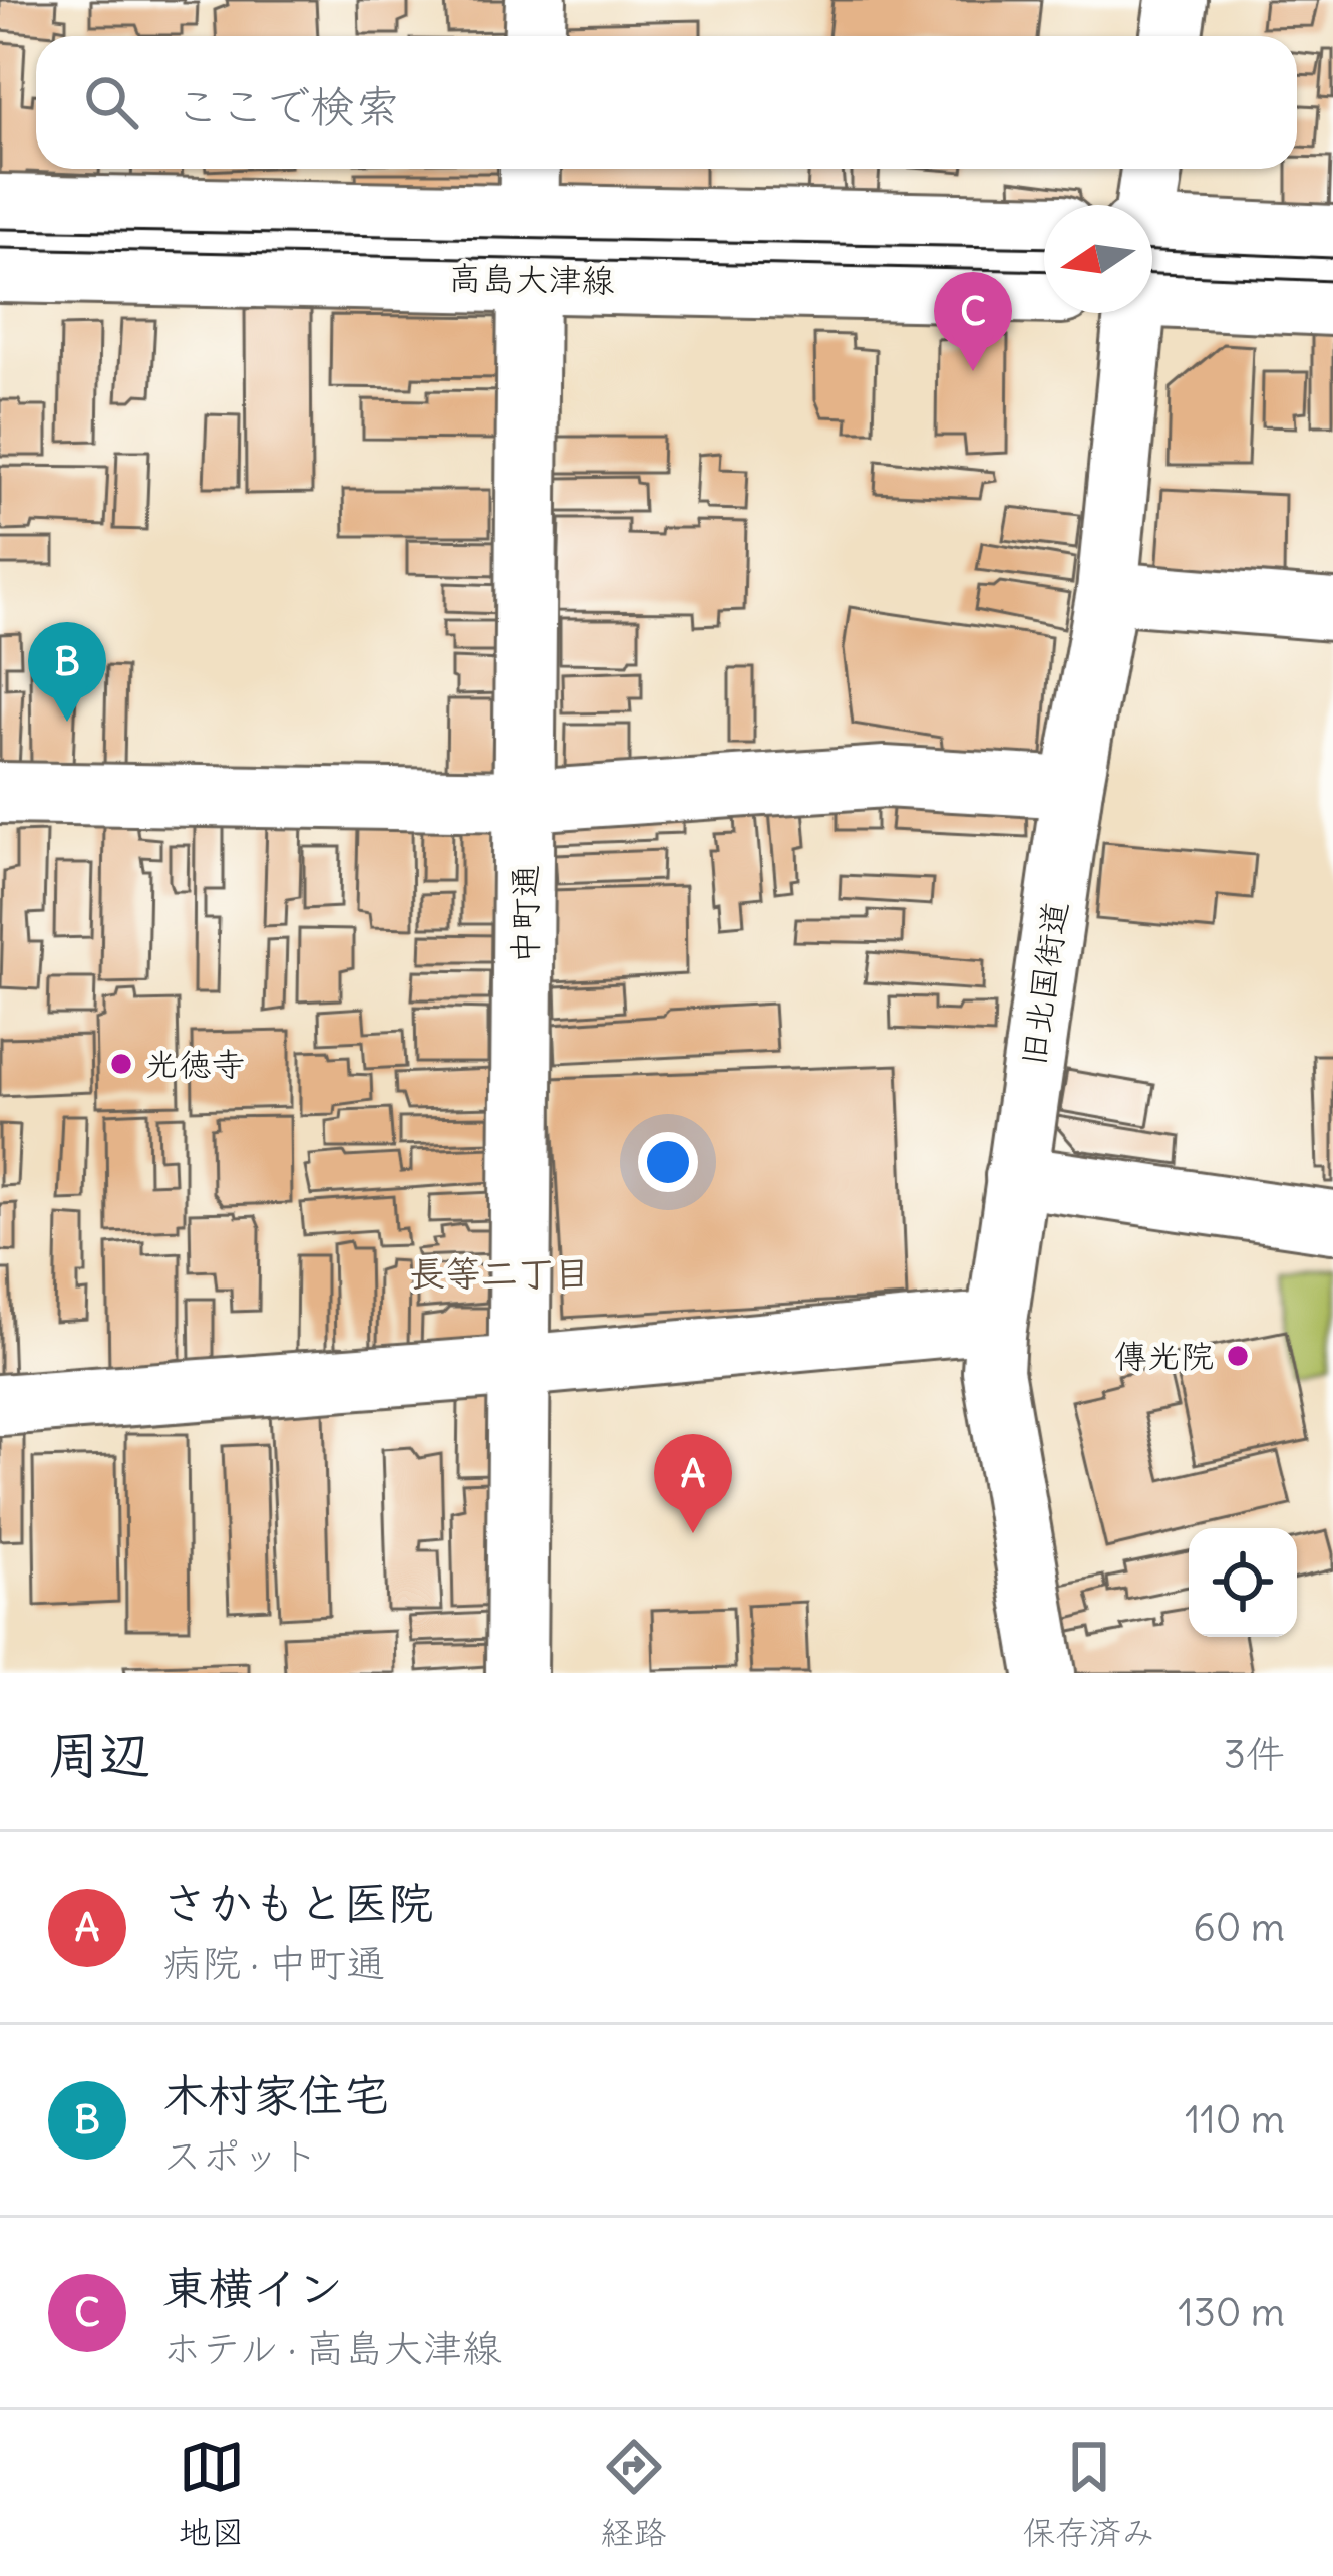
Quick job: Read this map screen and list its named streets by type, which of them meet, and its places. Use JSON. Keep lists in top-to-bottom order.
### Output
{
  "streets": {
    "main road": ["高島大津線"],
    "street": ["中町通", "旧北国街道"]
  },
  "crossings": [
    ["高島大津線", "中町通"]
  ],
  "districts": ["長等二丁目"],
  "places": ["光徳寺", "傳光院"],
  "north": "left",
  "page": {
    "search": "ここで検索",
    "pins": ["C", "B", "A"],
    "heading": ["周辺", "3件"],
    "list": [
      {
        "mark": "A",
        "name": "さかもと医院",
        "note": "病院 · 中町通",
        "value": "60 m"
      },
      {
        "mark": "B",
        "name": "木村家住宅",
        "note": "スポット",
        "value": "110 m"
      },
      {
        "mark": "C",
        "name": "東横イン",
        "note": "ホテル · 高島大津線",
        "value": "130 m"
      }
    ],
    "nav": ["地図", "経路", "保存済み"]
  }
}
